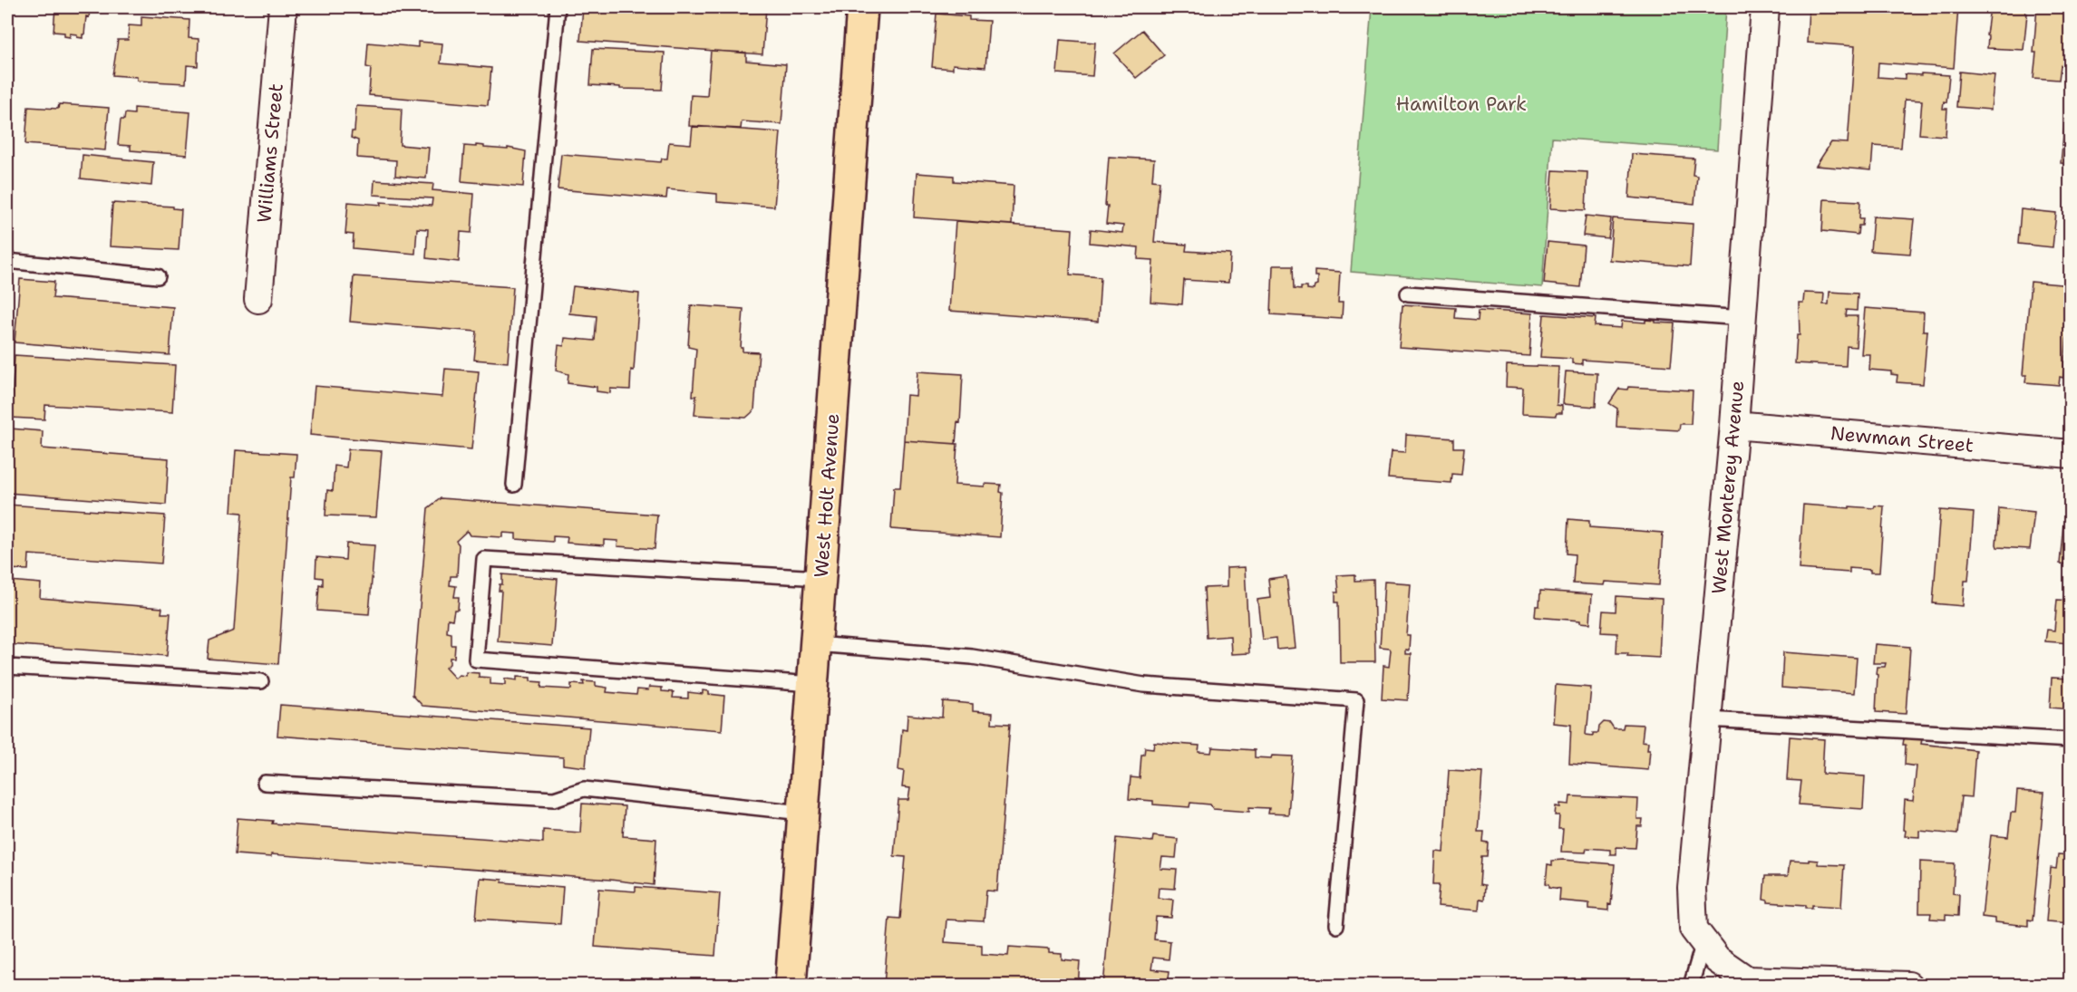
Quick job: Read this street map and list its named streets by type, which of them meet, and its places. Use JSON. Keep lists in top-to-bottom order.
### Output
{
  "streets": {
    "main road": ["West Holt Avenue"],
    "street": ["Williams Street", "Newman Street", "West Monterey Avenue"]
  },
  "crossings": [
    ["Newman Street", "West Monterey Avenue"]
  ],
  "parks": ["Hamilton Park"]
}
